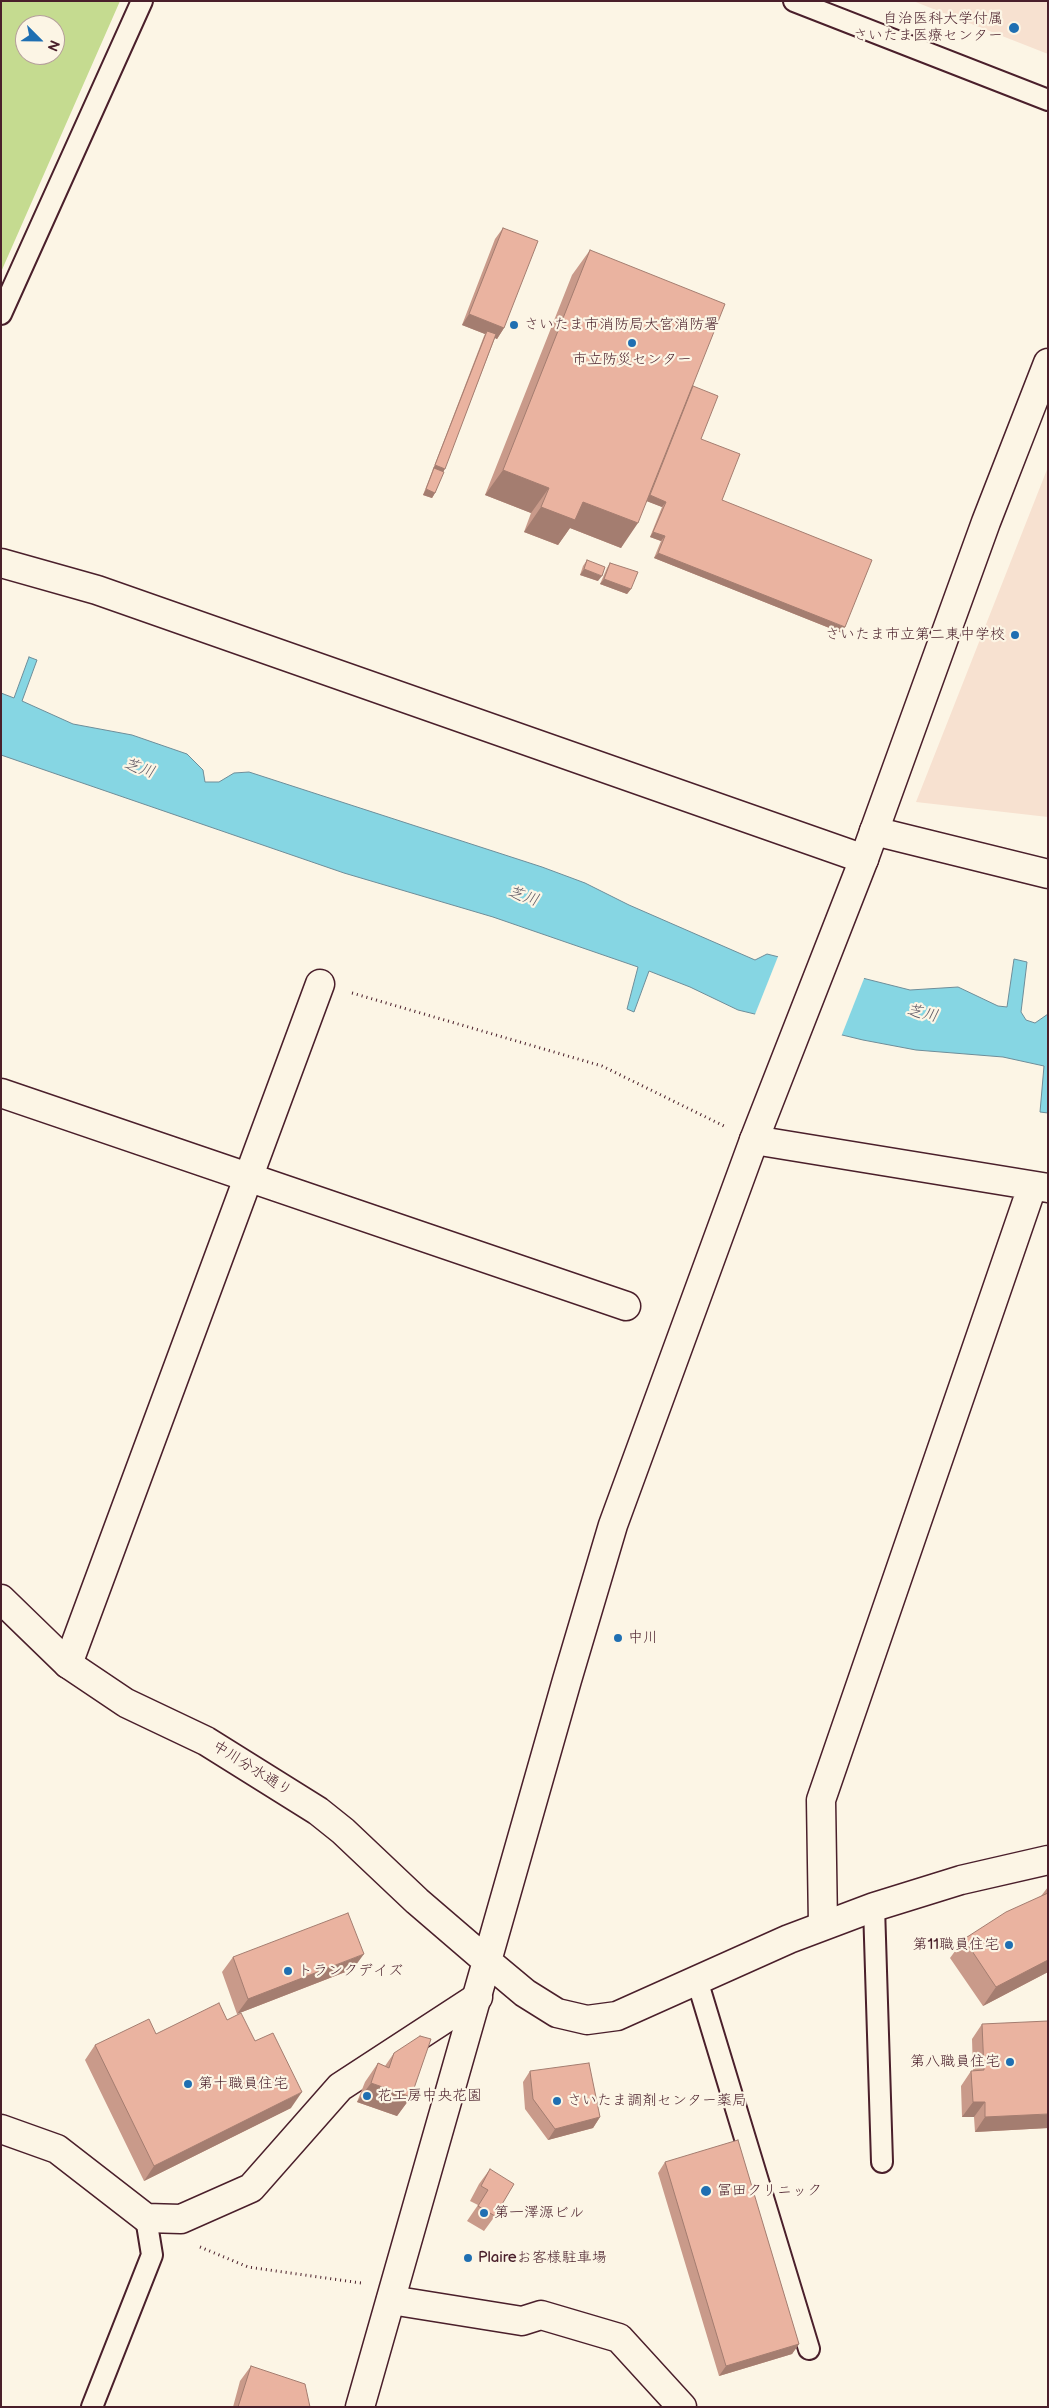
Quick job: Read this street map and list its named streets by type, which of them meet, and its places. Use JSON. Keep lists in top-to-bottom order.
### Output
{
  "streets": {
    "street": ["中川分水通り"]
  },
  "water": ["芝川"],
  "places": [
    "自治医科大学付属 さいたま医療センター",
    "さいたま市消防局大宮消防署",
    "市立防災センター",
    "さいたま市立第二東中学校",
    "中川",
    "第11職員住宅",
    "トランクデイズ",
    "第八職員住宅",
    "第十職員住宅",
    "花工房中央花園",
    "さいたま調剤センター薬局",
    "冨田クリニック",
    "第一澤源ビル",
    "Plaireお客様駐車場"
  ],
  "north": "bottom right"
}
